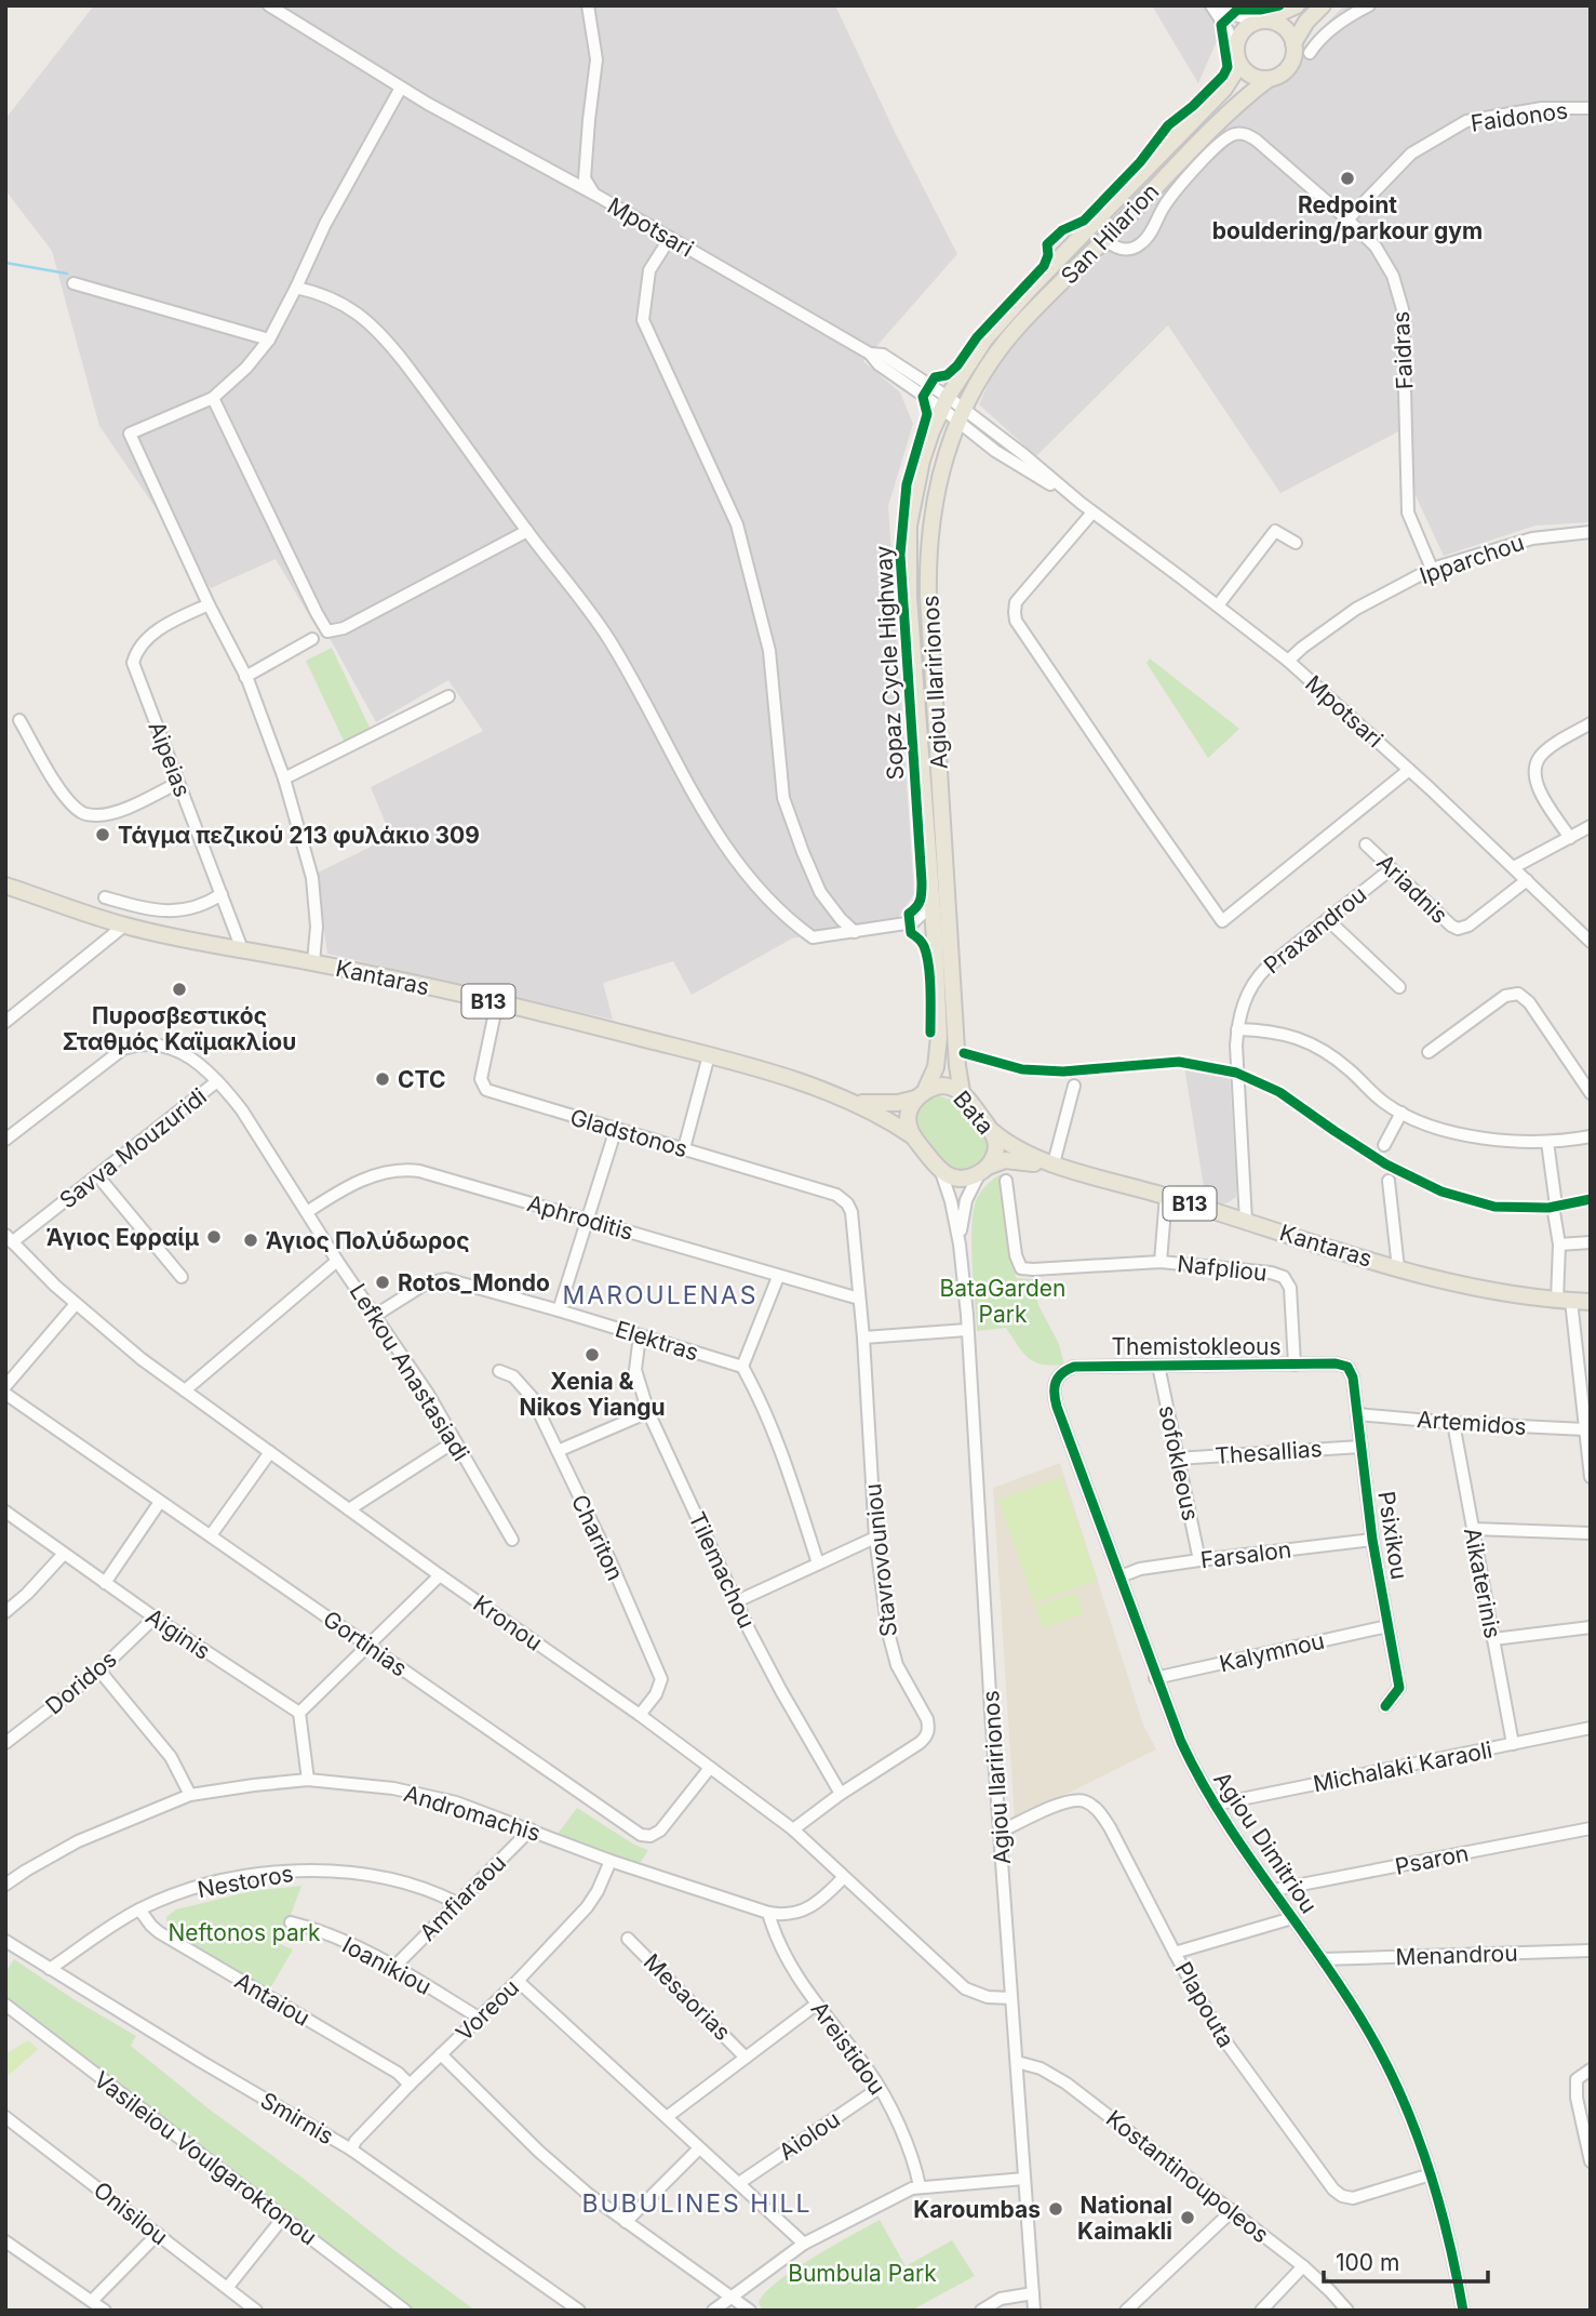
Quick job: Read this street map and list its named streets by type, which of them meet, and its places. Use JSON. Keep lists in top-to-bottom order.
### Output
{
  "streets": {
    "main road": [
      "San Hilarion",
      "Agiou Ilaririonos",
      "Kantaras",
      "B13",
      "Bata"
    ],
    "street": [
      "Faidonos",
      "Mpotsari",
      "Faidras",
      "Ipparchou",
      "Aipeias",
      "Ariadnis",
      "Praxandrou",
      "Gladstonos",
      "Savva Mouzuridi",
      "Aphroditis",
      "Nafpliou",
      "Elektras",
      "Themistokleous",
      "Lefkou Anastasiadi",
      "Artemidos",
      "Thesallias",
      "sofokleous",
      "Psixikou",
      "Chariton",
      "Farsalon",
      "Stavrovouniou",
      "Tilemachou",
      "Aikaterinis",
      "Kronou",
      "Aiginis",
      "Gortinias",
      "Kalymnou",
      "Doridos",
      "Michalaki Karaoli",
      "Andromachis",
      "Agiou Dimitriou",
      "Psaron",
      "Nestoros",
      "Amfiaraou",
      "Menandrou",
      "Ioanikiou",
      "Mesaorias",
      "Antaiou",
      "Plapouta",
      "Voreou",
      "Areistidou",
      "Smirnis",
      "Aiolou",
      "Vasileiou Voulgaroktonou",
      "Kostantinoupoleos",
      "Onisilou"
    ],
    "cycle path": ["Sopaz Cycle Highway"]
  },
  "crossings": [
    ["Faidonos", "Faidras"],
    ["Mpotsari", "Ipparchou"],
    ["Mpotsari", "Agiou Ilaririonos"],
    ["Mpotsari", "Ariadnis"],
    ["San Hilarion", "Faidras"],
    ["San Hilarion", "Agiou Ilaririonos"],
    ["Faidras", "Ipparchou"],
    ["Agiou Ilaririonos", "Kantaras"],
    ["Agiou Ilaririonos", "B13"],
    ["Agiou Ilaririonos", "Bata"],
    ["Agiou Ilaririonos", "Kronou"],
    ["Agiou Ilaririonos", "Plapouta"],
    ["Agiou Ilaririonos", "Kostantinoupoleos"],
    ["Aipeias", "Kantaras"],
    ["Ariadnis", "Praxandrou"],
    ["Praxandrou", "Kantaras"],
    ["Kantaras", "B13"],
    ["Kantaras", "Bata"],
    ["Kantaras", "Gladstonos"],
    ["Kantaras", "Nafpliou"],
    ["B13", "Bata"],
    ["Gladstonos", "Stavrovouniou"],
    ["Savva Mouzuridi", "Lefkou Anastasiadi"],
    ["Savva Mouzuridi", "Kronou"],
    ["Aphroditis", "Lefkou Anastasiadi"],
    ["Aphroditis", "Stavrovouniou"],
    ["Nafpliou", "Themistokleous"],
    ["Elektras", "Lefkou Anastasiadi"],
    ["Elektras", "Tilemachou"],
    ["Themistokleous", "sofokleous"],
    ["Themistokleous", "Psixikou"],
    ["Themistokleous", "Agiou Dimitriou"],
    ["Artemidos", "Psixikou"],
    ["Artemidos", "Aikaterinis"],
    ["Thesallias", "sofokleous"],
    ["Thesallias", "Psixikou"],
    ["sofokleous", "Farsalon"],
    ["Psixikou", "Farsalon"],
    ["Psixikou", "Kalymnou"],
    ["Chariton", "Kronou"],
    ["Farsalon", "Agiou Dimitriou"],
    ["Stavrovouniou", "Tilemachou"],
    ["Stavrovouniou", "Kronou"],
    ["Aikaterinis", "Michalaki Karaoli"],
    ["Kronou", "Gortinias"],
    ["Kronou", "Andromachis"],
    ["Aiginis", "Doridos"],
    ["Kalymnou", "Agiou Dimitriou"],
    ["Michalaki Karaoli", "Agiou Dimitriou"],
    ["Andromachis", "Amfiaraou"],
    ["Andromachis", "Voreou"],
    ["Andromachis", "Areistidou"],
    ["Agiou Dimitriou", "Psaron"],
    ["Agiou Dimitriou", "Menandrou"],
    ["Agiou Dimitriou", "Plapouta"],
    ["Nestoros", "Amfiaraou"],
    ["Nestoros", "Antaiou"],
    ["Nestoros", "Smirnis"],
    ["Amfiaraou", "Ioanikiou"],
    ["Ioanikiou", "Voreou"],
    ["Antaiou", "Voreou"],
    ["Voreou", "Smirnis"],
    ["Areistidou", "Aiolou"]
  ],
  "districts": ["MAROULENAS", "BUBULINES HILL"],
  "parks": ["BataGarden Park", "Neftonos park", "Bumbula Park"],
  "places": [
    "Redpoint bouldering/parkour gym",
    "Τάγμα πεζικού 213 φυλάκιο 309",
    "Πυροσβεστικός Σταθμός Καϊμακλίου",
    "CTC",
    "Άγιος Εφραίμ",
    "Άγιος Πολύδωρος",
    "Rotos_Mondo",
    "Xenia & Nikos Yiangu",
    "Karoumbas",
    "National Kaimakli"
  ],
  "scale_bar": "100 m"
}
